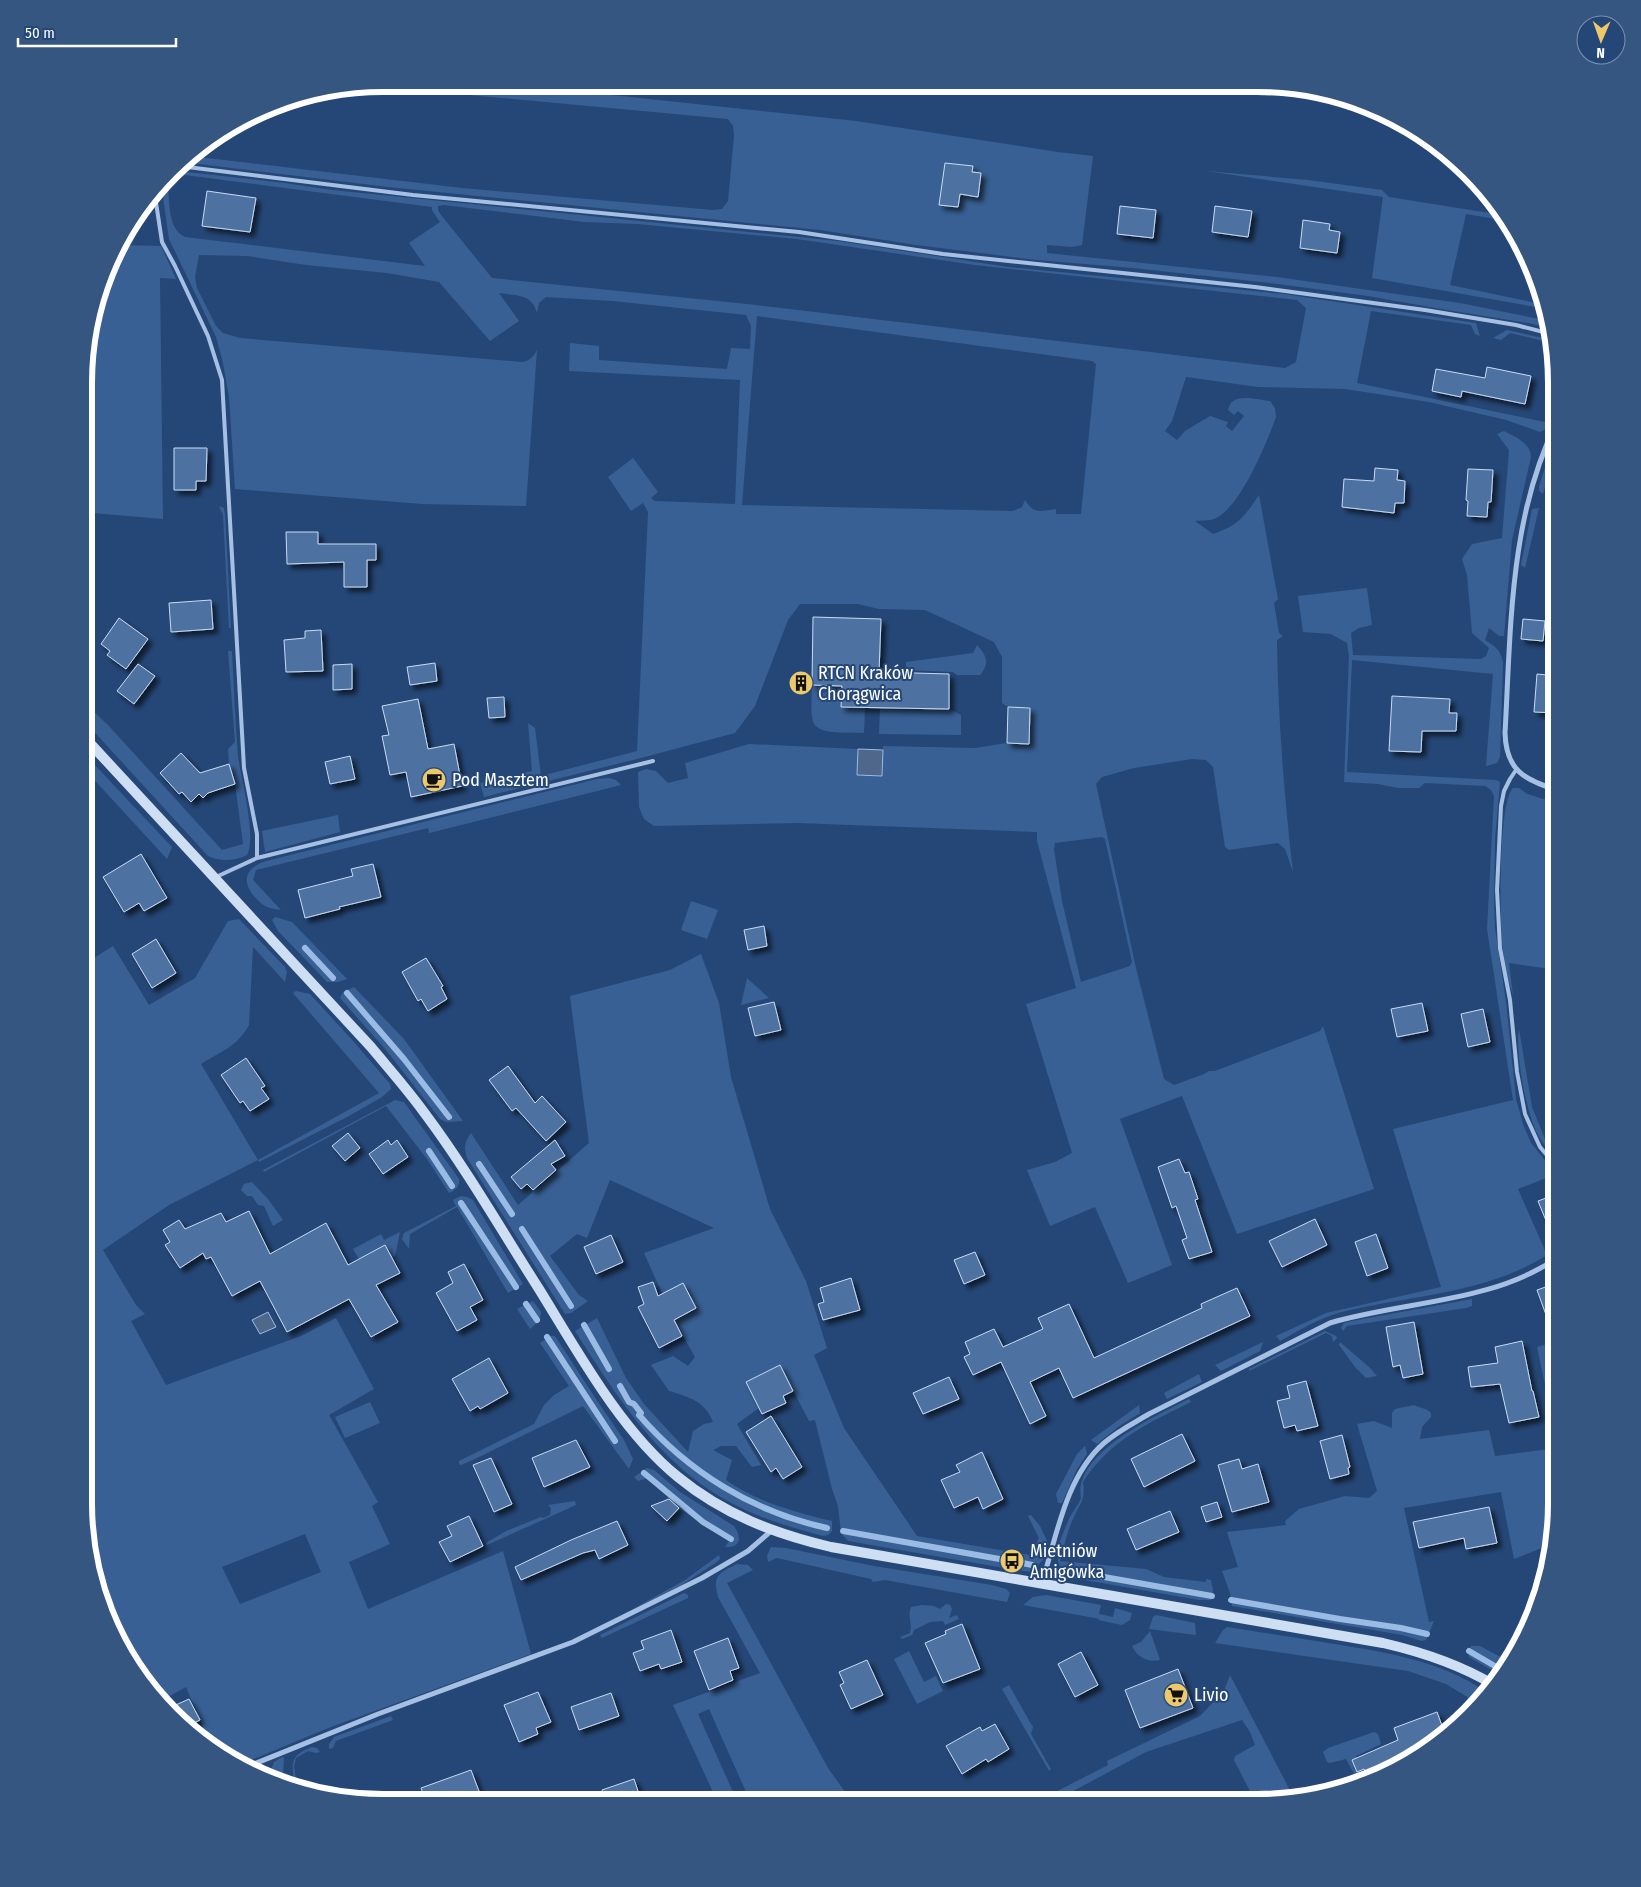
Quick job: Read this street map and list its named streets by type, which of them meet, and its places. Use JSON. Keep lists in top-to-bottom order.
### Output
{
  "places": {
    "building": ["RTCN Kraków Chorągwica"],
    "cafe": ["Pod Masztem"],
    "bus stop": ["Mietniów Amigówka"],
    "supermarket": ["Livio"]
  },
  "scale_bar": "50 m",
  "north": "bottom"
}
